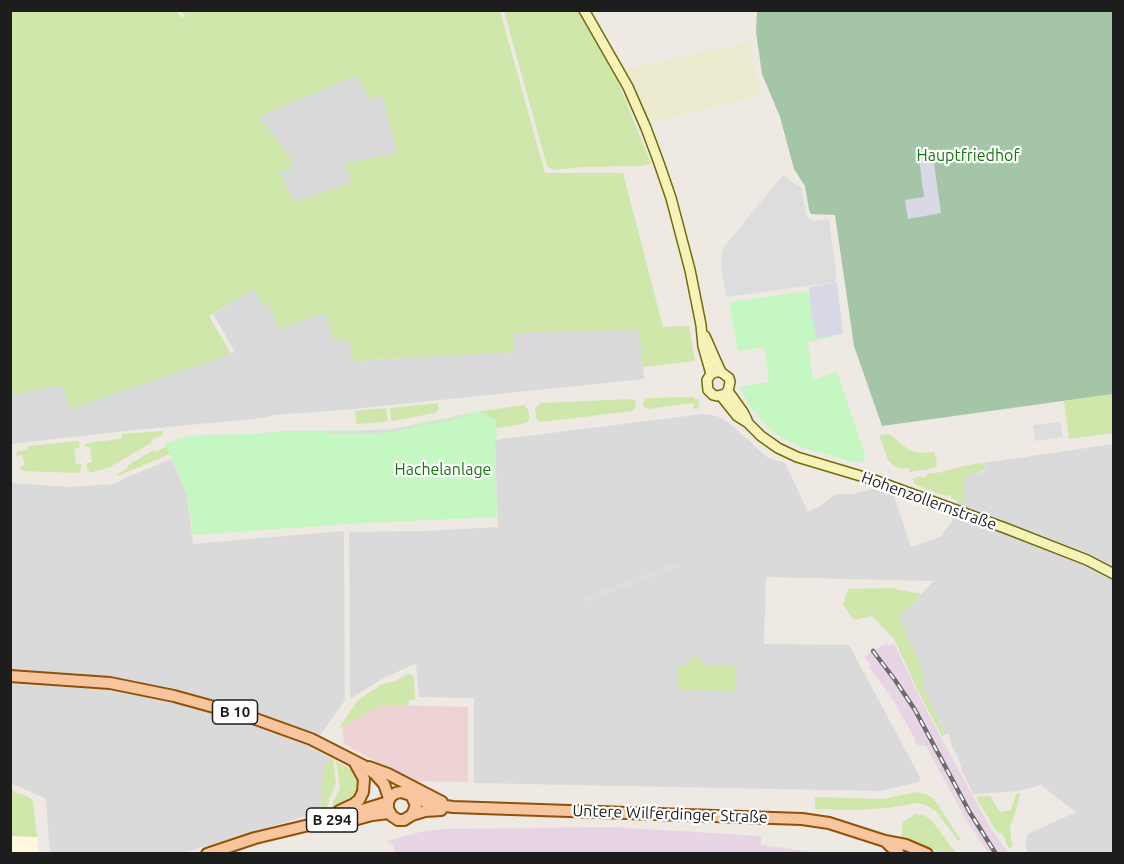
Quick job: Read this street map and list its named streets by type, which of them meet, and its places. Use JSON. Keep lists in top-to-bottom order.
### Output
{
  "streets": {
    "main road": [
      "Hohenzollernstraße",
      "B 10",
      "Untere Wilferdinger Straße",
      "B 294"
    ]
  },
  "crossings": [
    ["B 10", "Untere Wilferdinger Straße"],
    ["B 10", "B 294"],
    ["Untere Wilferdinger Straße", "B 294"]
  ],
  "parks": ["Hauptfriedhof", "Hachelanlage"]
}
